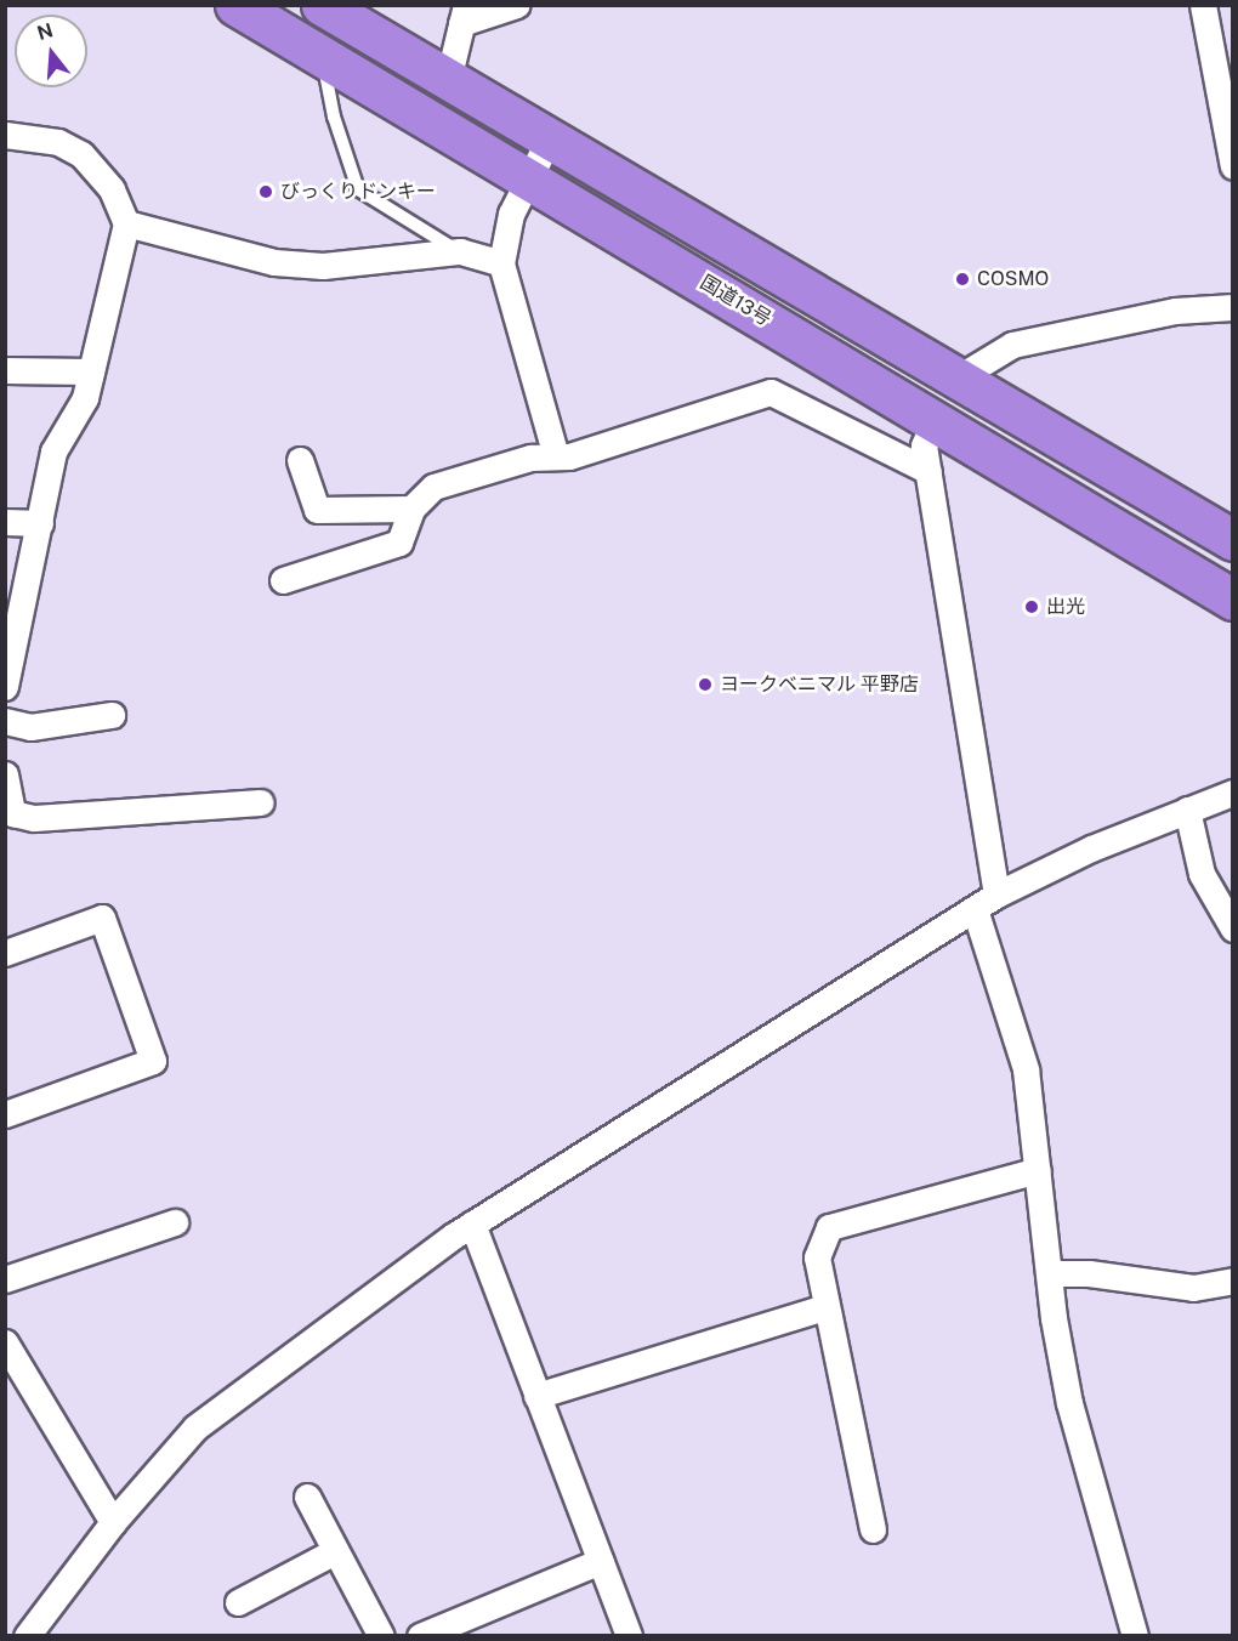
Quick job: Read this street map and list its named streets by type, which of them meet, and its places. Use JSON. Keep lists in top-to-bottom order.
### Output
{
  "streets": {
    "highway": ["国道13号"]
  },
  "places": [
    "びっくりドンキー",
    "COSMO",
    "出光",
    "ヨークベニマル 平野店"
  ],
  "north": "top"
}
